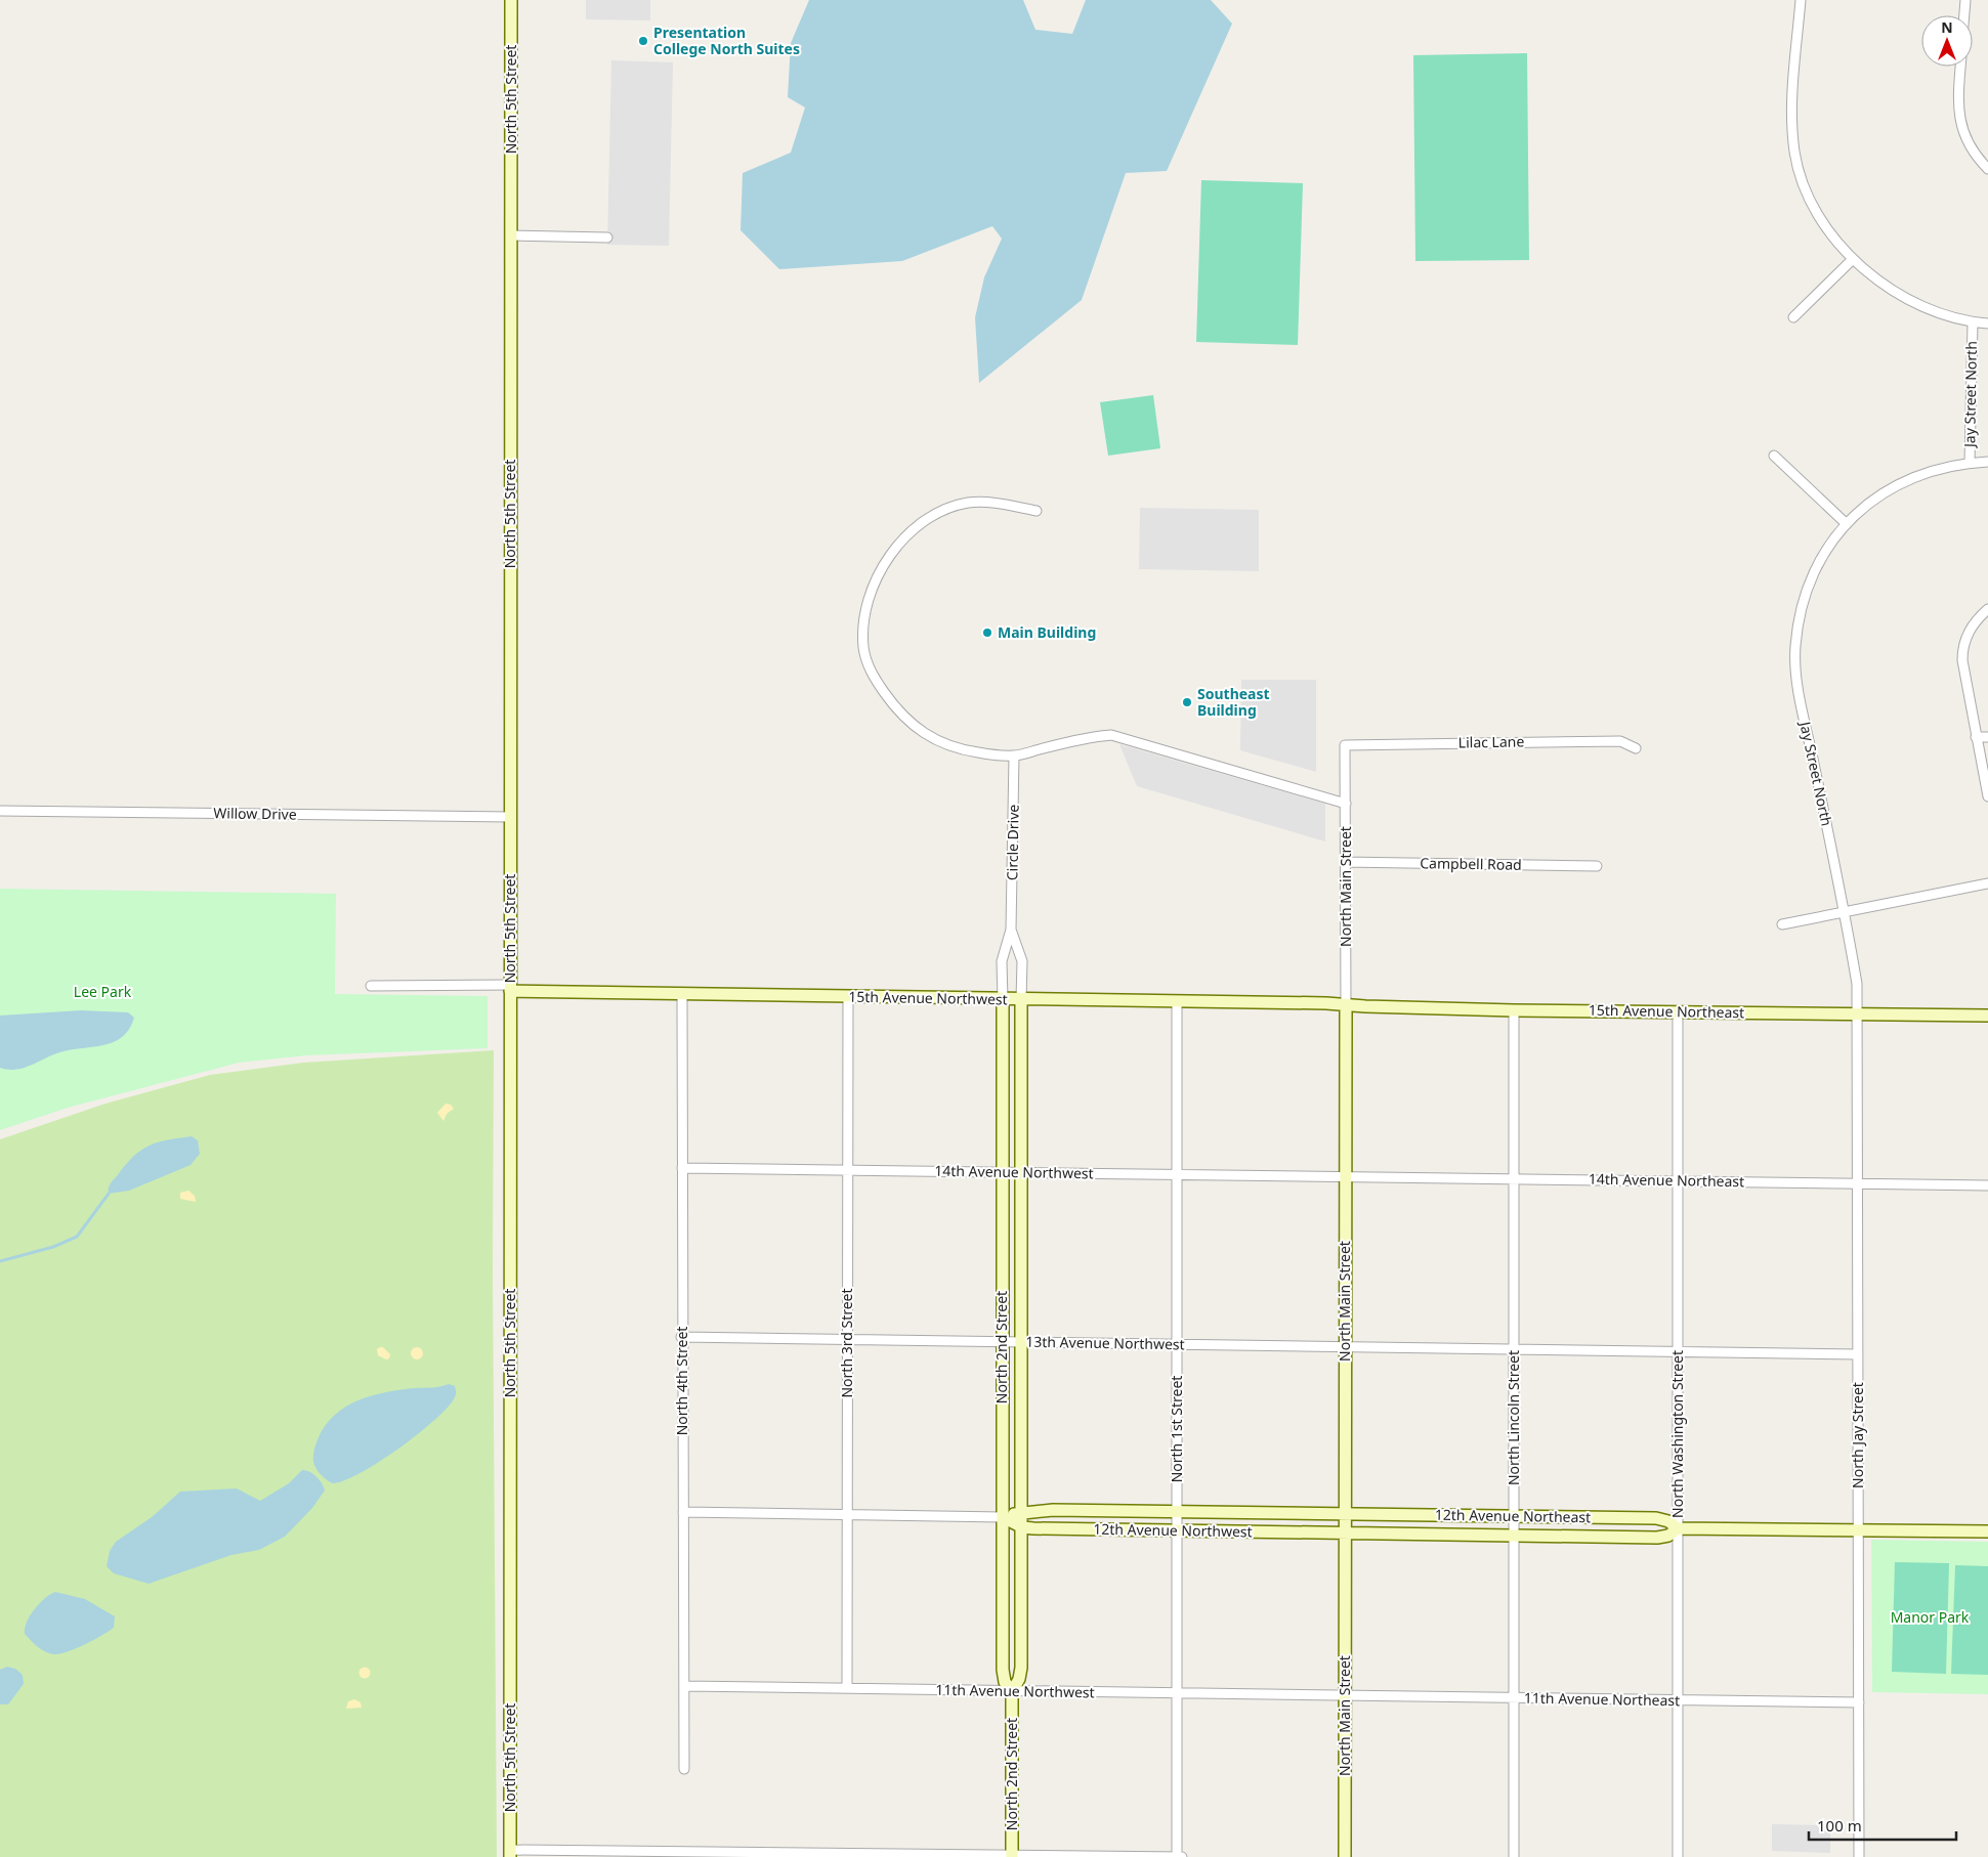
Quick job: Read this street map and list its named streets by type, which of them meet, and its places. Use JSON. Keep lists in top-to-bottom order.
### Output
{
  "streets": {
    "street": [
      "North 5th Street",
      "Jay Street North",
      "Lilac Lane",
      "Willow Drive",
      "Circle Drive",
      "Campbell Road",
      "North Main Street",
      "15th Avenue Northwest",
      "15th Avenue Northeast",
      "14th Avenue Northwest",
      "14th Avenue Northeast",
      "North 3rd Street",
      "13th Avenue Northwest",
      "North 2nd Street",
      "North 4th Street",
      "North Lincoln Street",
      "North 1st Street",
      "North Washington Street",
      "North Jay Street",
      "12th Avenue Northeast",
      "12th Avenue Northwest",
      "11th Avenue Northwest",
      "11th Avenue Northeast"
    ]
  },
  "crossings": [
    ["North 5th Street", "Willow Drive"],
    ["North 5th Street", "15th Avenue Northwest"],
    ["Jay Street North", "15th Avenue Northeast"],
    ["Jay Street North", "North Jay Street"],
    ["Lilac Lane", "North Main Street"],
    ["Circle Drive", "15th Avenue Northwest"],
    ["Circle Drive", "North 2nd Street"],
    ["Campbell Road", "North Main Street"],
    ["North Main Street", "15th Avenue Northwest"],
    ["North Main Street", "15th Avenue Northeast"],
    ["North Main Street", "14th Avenue Northwest"],
    ["North Main Street", "14th Avenue Northeast"],
    ["North Main Street", "13th Avenue Northwest"],
    ["North Main Street", "12th Avenue Northeast"],
    ["North Main Street", "12th Avenue Northwest"],
    ["North Main Street", "11th Avenue Northwest"],
    ["North Main Street", "11th Avenue Northeast"],
    ["15th Avenue Northwest", "15th Avenue Northeast"],
    ["15th Avenue Northwest", "North 3rd Street"],
    ["15th Avenue Northwest", "North 2nd Street"],
    ["15th Avenue Northwest", "North 4th Street"],
    ["15th Avenue Northwest", "North 1st Street"],
    ["15th Avenue Northeast", "North Lincoln Street"],
    ["15th Avenue Northeast", "North Washington Street"],
    ["15th Avenue Northeast", "North Jay Street"],
    ["14th Avenue Northwest", "14th Avenue Northeast"],
    ["14th Avenue Northwest", "North 3rd Street"],
    ["14th Avenue Northwest", "North 2nd Street"],
    ["14th Avenue Northwest", "North 4th Street"],
    ["14th Avenue Northwest", "North 1st Street"],
    ["14th Avenue Northeast", "North Lincoln Street"],
    ["14th Avenue Northeast", "North Washington Street"],
    ["14th Avenue Northeast", "North Jay Street"],
    ["North 3rd Street", "13th Avenue Northwest"],
    ["North 3rd Street", "12th Avenue Northwest"],
    ["North 3rd Street", "11th Avenue Northwest"],
    ["13th Avenue Northwest", "North 2nd Street"],
    ["13th Avenue Northwest", "North 4th Street"],
    ["13th Avenue Northwest", "North Lincoln Street"],
    ["13th Avenue Northwest", "North 1st Street"],
    ["13th Avenue Northwest", "North Washington Street"],
    ["13th Avenue Northwest", "North Jay Street"],
    ["North 2nd Street", "12th Avenue Northwest"],
    ["North 2nd Street", "11th Avenue Northwest"],
    ["North 4th Street", "12th Avenue Northwest"],
    ["North 4th Street", "11th Avenue Northwest"],
    ["North Lincoln Street", "12th Avenue Northeast"],
    ["North Lincoln Street", "11th Avenue Northeast"],
    ["North 1st Street", "12th Avenue Northwest"],
    ["North 1st Street", "11th Avenue Northwest"],
    ["North Washington Street", "12th Avenue Northeast"],
    ["North Washington Street", "11th Avenue Northeast"],
    ["North Jay Street", "12th Avenue Northeast"],
    ["North Jay Street", "11th Avenue Northeast"],
    ["12th Avenue Northeast", "12th Avenue Northwest"],
    ["11th Avenue Northwest", "11th Avenue Northeast"]
  ],
  "parks": ["Lee Park", "Manor Park"],
  "places": ["Presentation College North Suites", "Main Building", "Southeast Building"],
  "scale_bar": "100 m",
  "north": "top"
}
